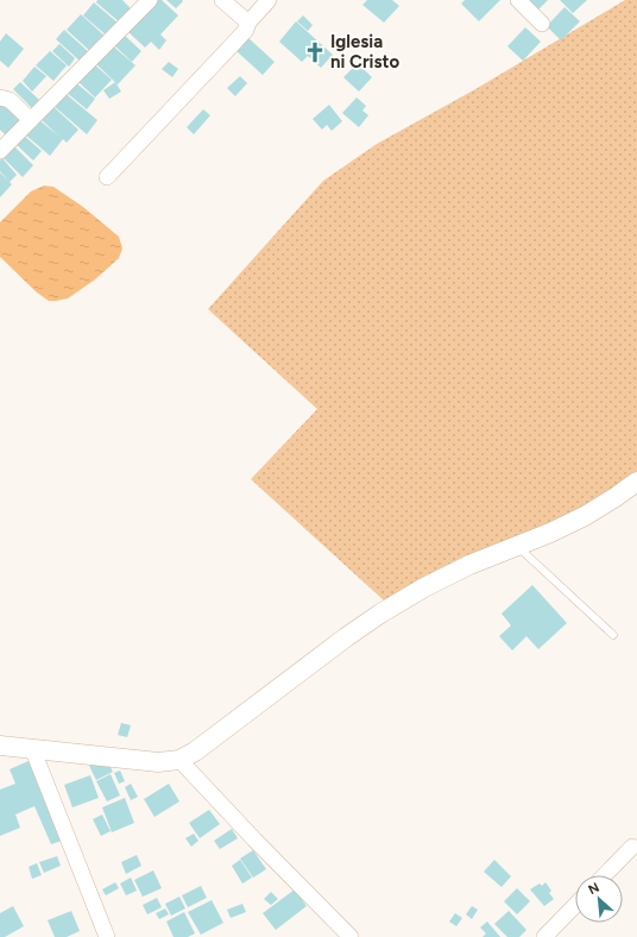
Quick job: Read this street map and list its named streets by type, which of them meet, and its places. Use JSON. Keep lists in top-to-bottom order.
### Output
{
  "places": {
    "church": ["Iglesia ni Cristo"]
  },
  "north": "top left"
}
